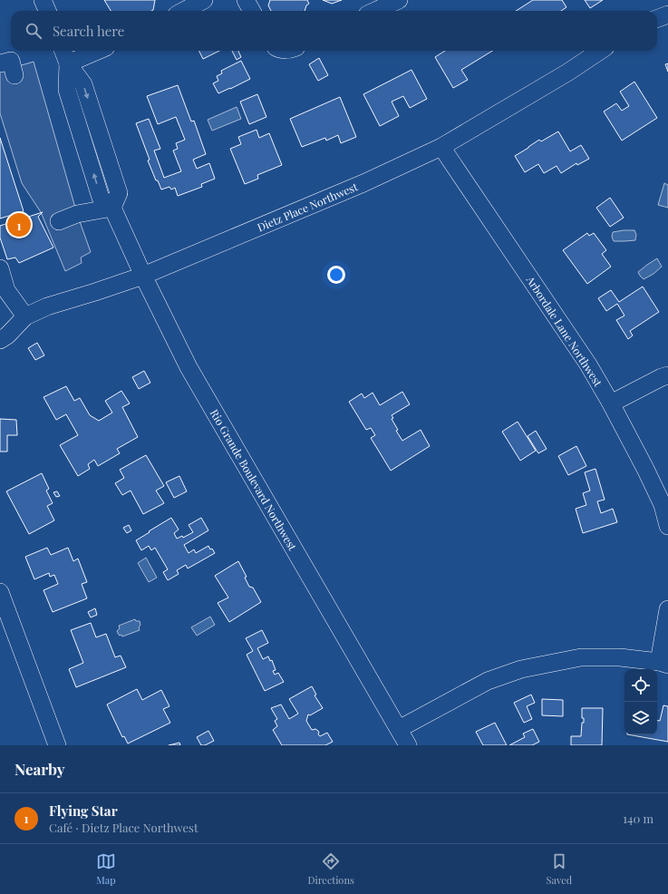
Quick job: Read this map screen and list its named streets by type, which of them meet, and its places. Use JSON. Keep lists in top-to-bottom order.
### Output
{
  "streets": {
    "street": ["Dietz Place Northwest", "Arbordale Lane Northwest", "Rio Grande Boulevard Northwest"]
  },
  "crossings": [
    ["Dietz Place Northwest", "Arbordale Lane Northwest"],
    ["Dietz Place Northwest", "Rio Grande Boulevard Northwest"]
  ],
  "page": {
    "search": "Search here",
    "pins": "1",
    "heading": "Nearby",
    "list": [
      {
        "mark": "1",
        "name": "Flying Star",
        "note": "Café · Dietz Place Northwest",
        "value": "140 m"
      }
    ],
    "nav": ["Map", "Directions", "Saved"]
  }
}
